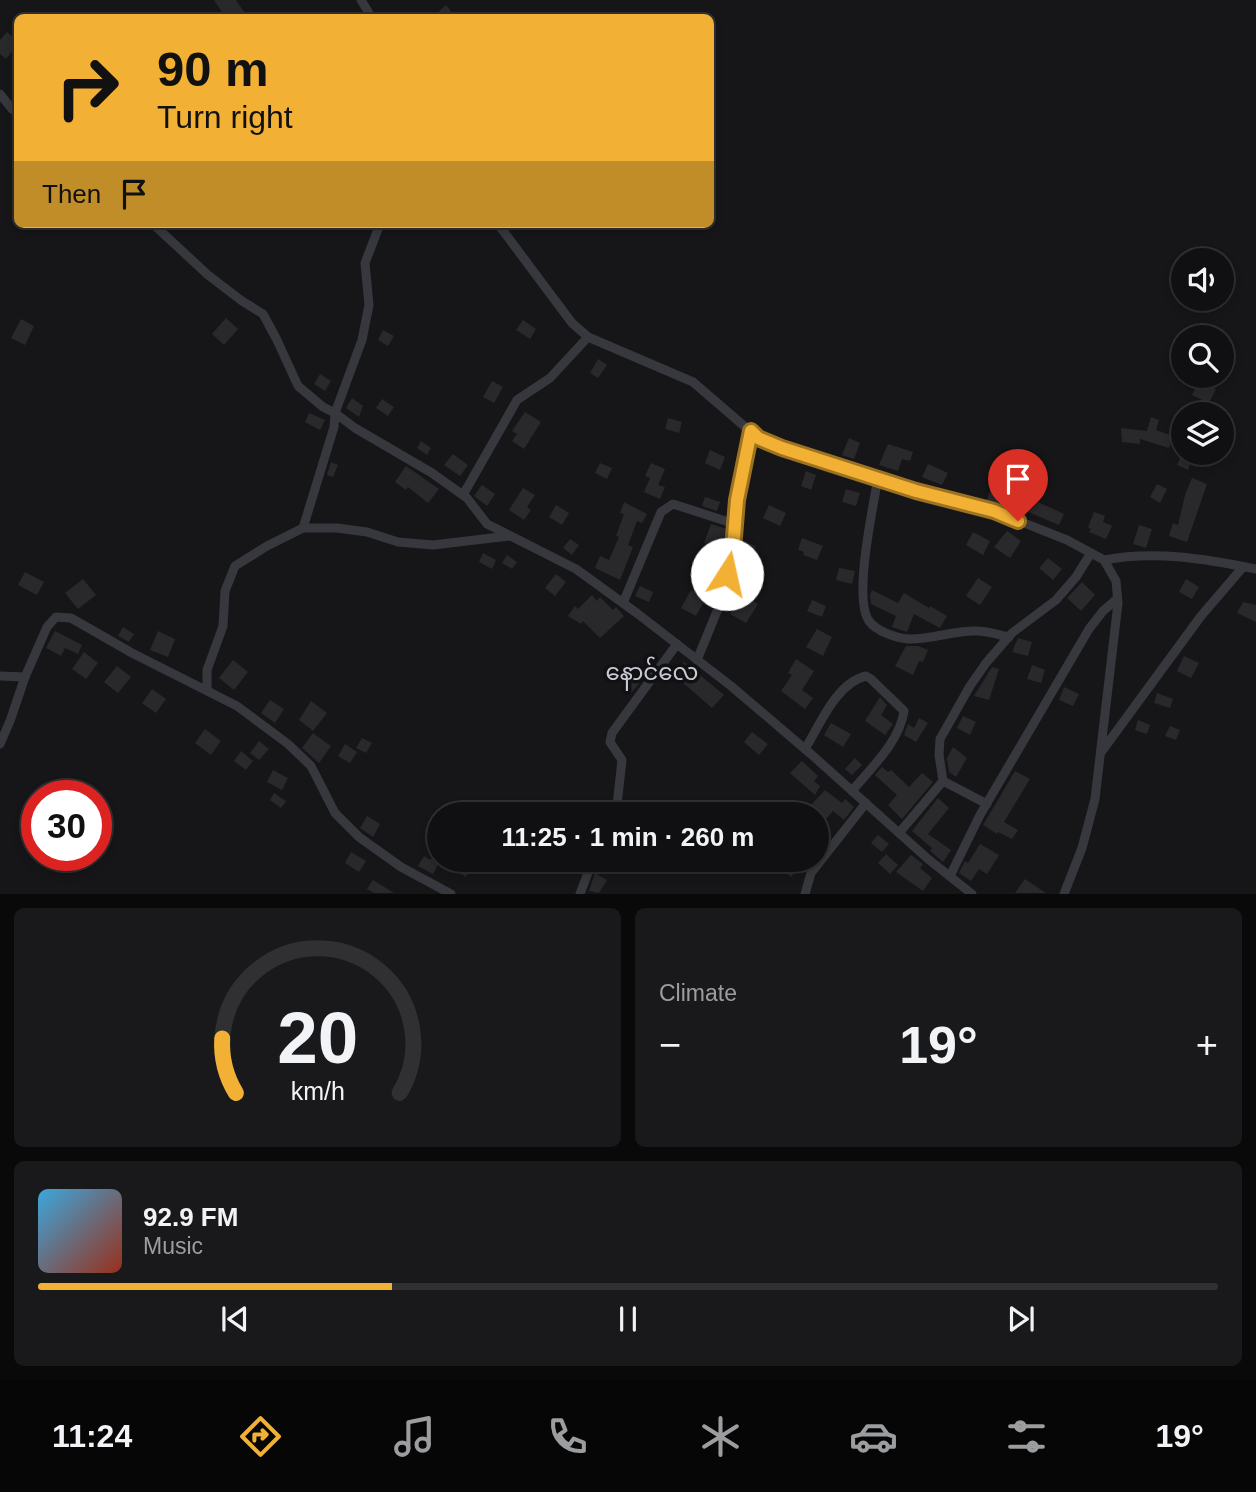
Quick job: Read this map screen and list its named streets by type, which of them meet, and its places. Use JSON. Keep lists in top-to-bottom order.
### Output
{
  "districts": ["နောင်လေ"],
  "page": {
    "turn": ["90 m", "Turn right"],
    "then": "Then",
    "limit": "30",
    "trip": "11:25 · 1 min · 260 m",
    "tile": "Climate",
    "heat": ["−", "19°", "+"],
    "song": ["92.9 FM", "Music"],
    "tabs": ["11:24", "19°"],
    "gauge": ["20", "km/h"]
  }
}
